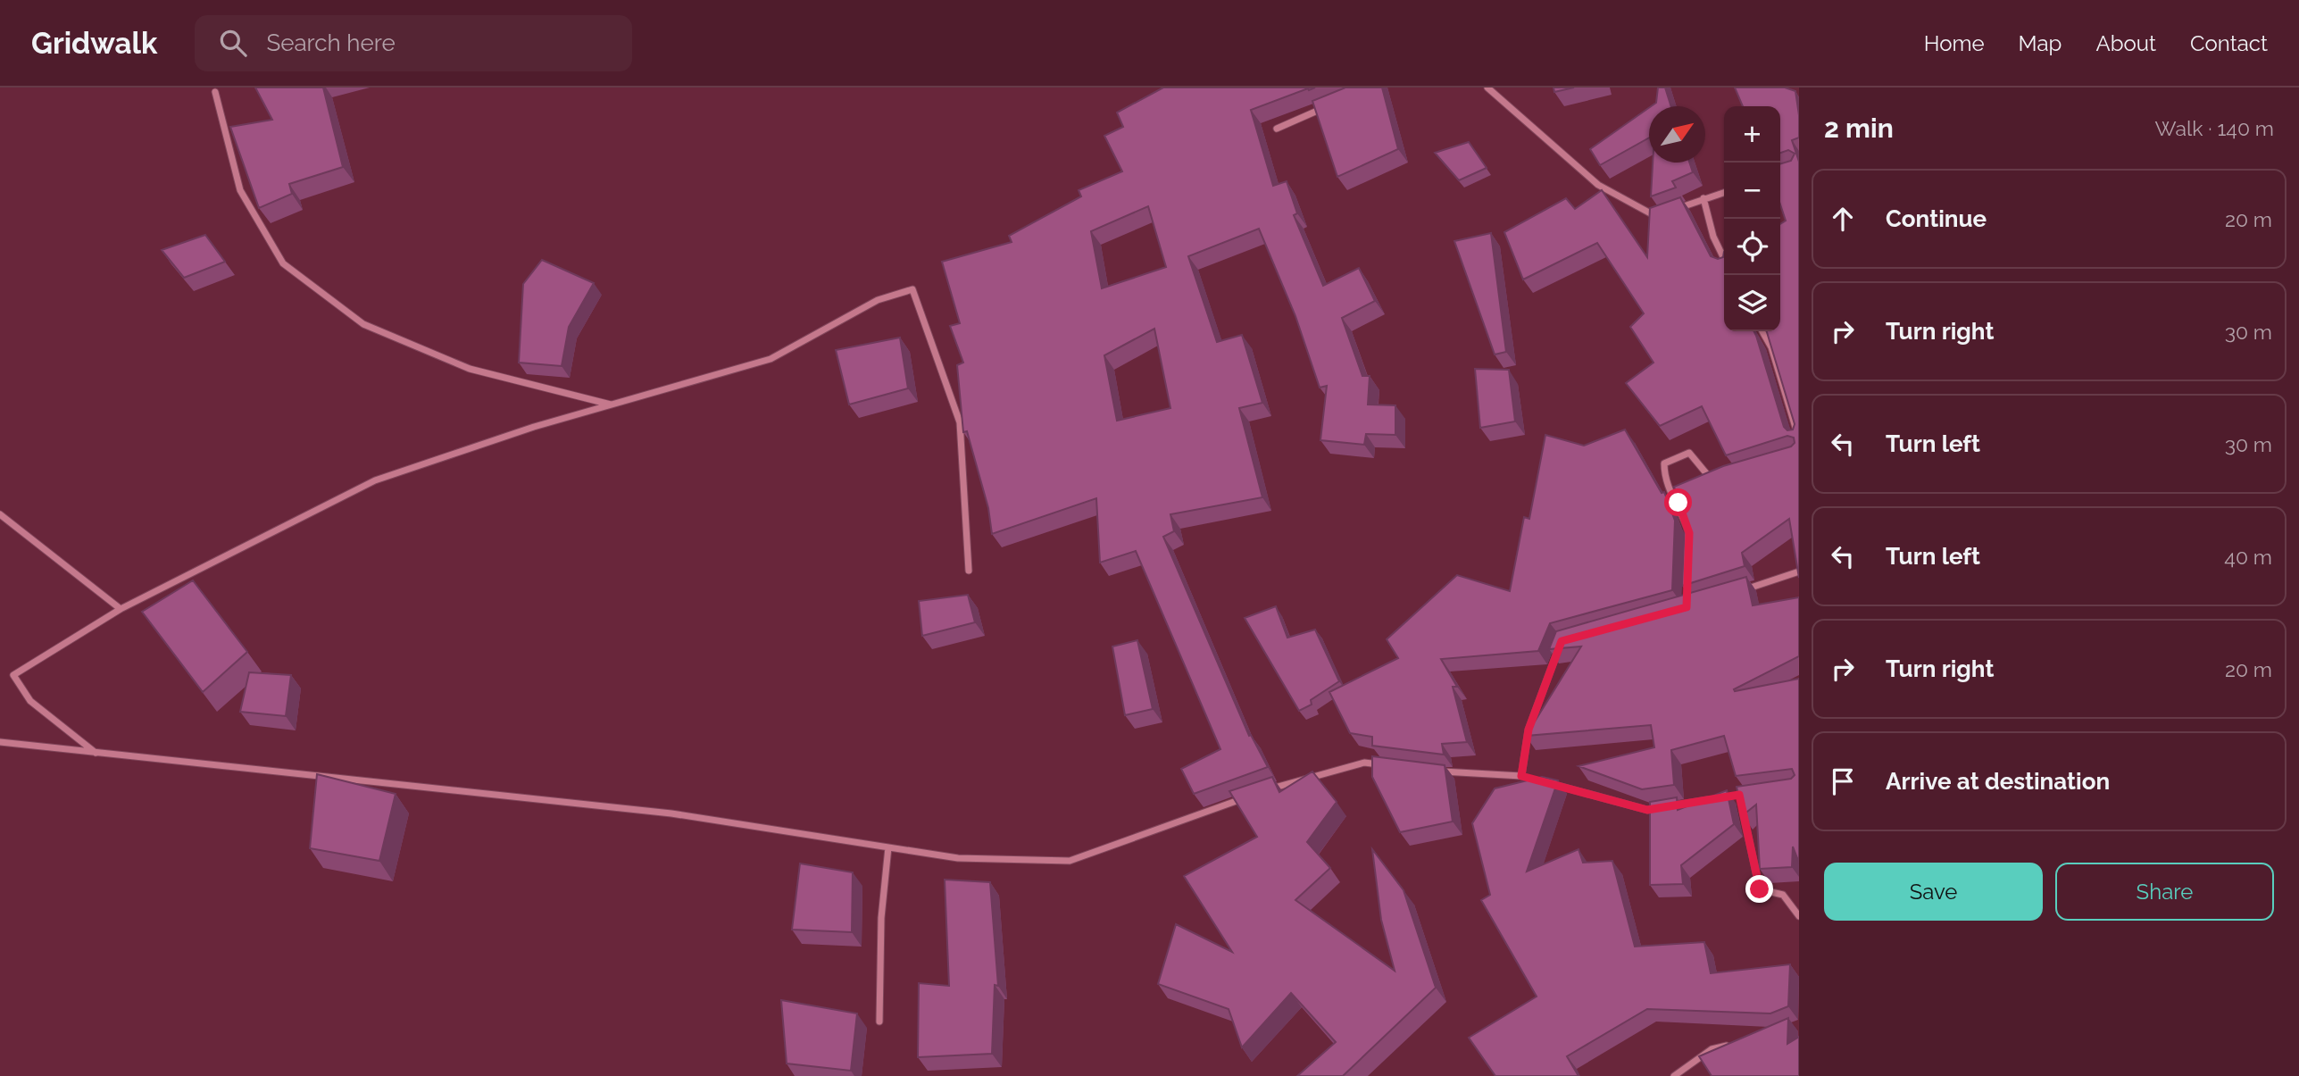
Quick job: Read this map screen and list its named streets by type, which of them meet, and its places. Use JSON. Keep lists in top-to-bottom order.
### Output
{
  "north": "top right",
  "page": {
    "header": "Gridwalk",
    "search": "Search here",
    "nav": [
      "Home",
      "Map",
      "About",
      "Contact"
    ],
    "heading": ["2 min", "Walk · 140 m"],
    "map_buttons": ["+", "−"],
    "list": [
      ["Continue", "20 m"],
      ["Turn right", "30 m"],
      ["Turn left", "30 m"],
      ["Turn left", "40 m"],
      ["Turn right", "20 m"],
      "Arrive at destination"
    ],
    "buttons": ["Save", "Share"]
  }
}
